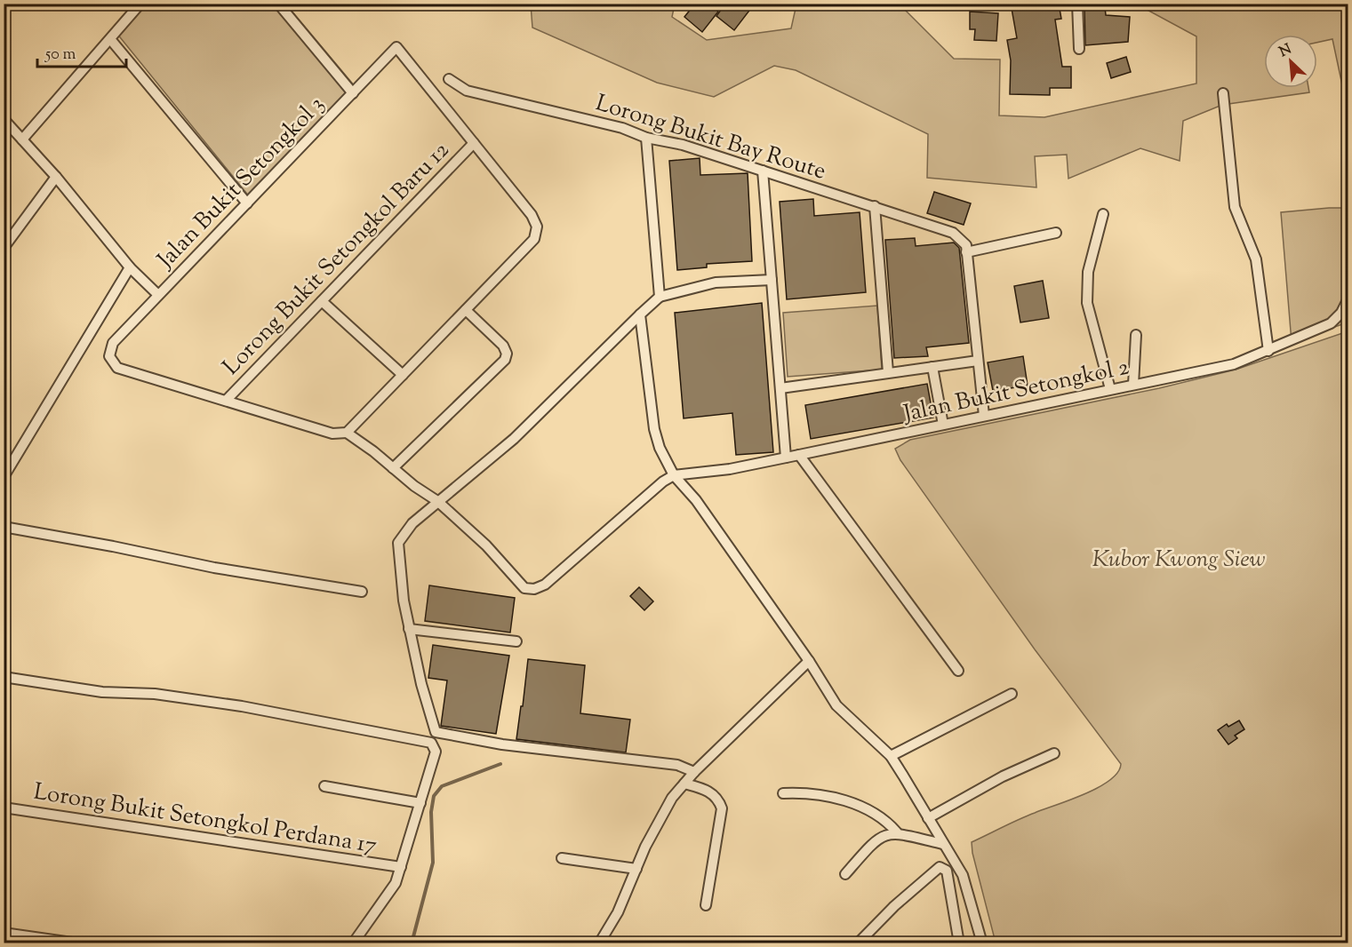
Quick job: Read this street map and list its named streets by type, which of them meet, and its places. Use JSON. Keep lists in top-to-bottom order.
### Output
{
  "streets": {
    "street": [
      "Lorong Bukit Bay Route",
      "Jalan Bukit Setongkol 3",
      "Lorong Bukit Setongkol Baru 12",
      "Jalan Bukit Setongkol 2",
      "Lorong Bukit Setongkol Perdana 17"
    ]
  },
  "crossings": [
    ["Jalan Bukit Setongkol 3", "Lorong Bukit Setongkol Baru 12"]
  ],
  "parks": ["Kubor Kwong Siew"],
  "scale_bar": "50 m",
  "north": "top left"
}
